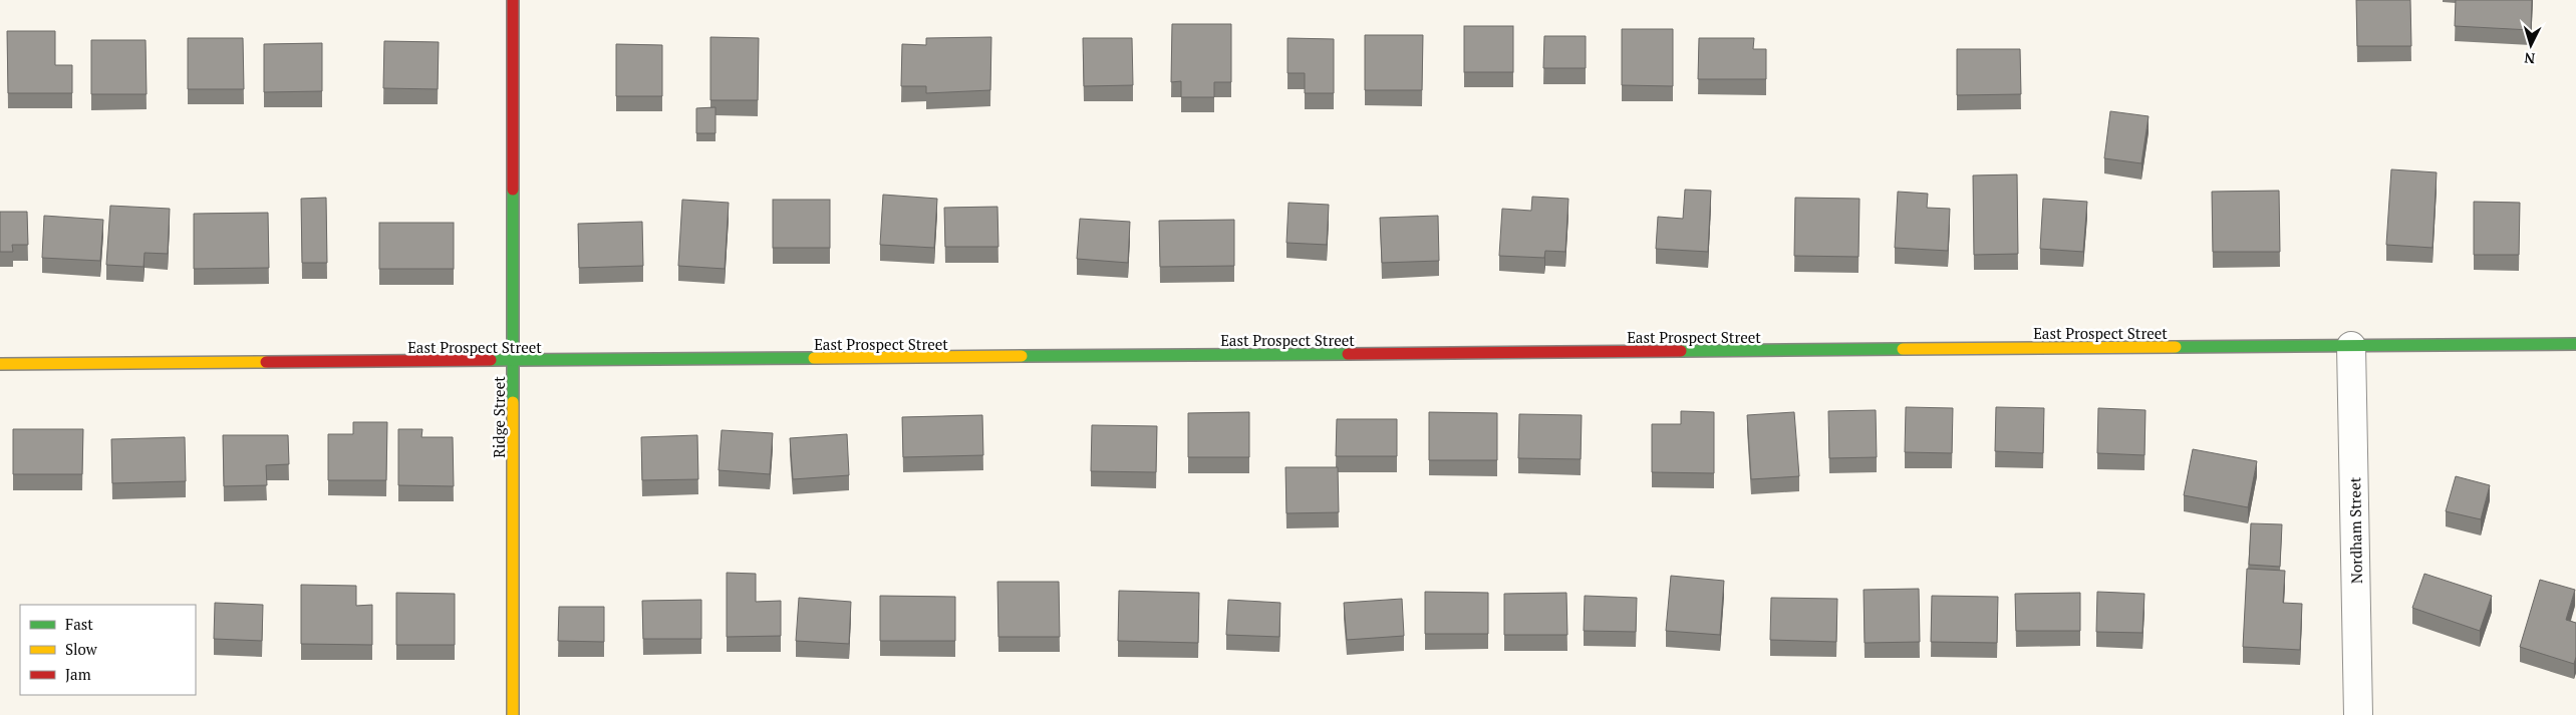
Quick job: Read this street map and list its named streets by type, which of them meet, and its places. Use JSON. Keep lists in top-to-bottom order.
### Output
{
  "streets": {
    "street": ["East Prospect Street", "Ridge Street", "Nordham Street"]
  },
  "crossings": [
    ["East Prospect Street", "Ridge Street"],
    ["East Prospect Street", "Nordham Street"]
  ],
  "legend": ["Fast", "Slow", "Jam"],
  "north": "bottom"
}
